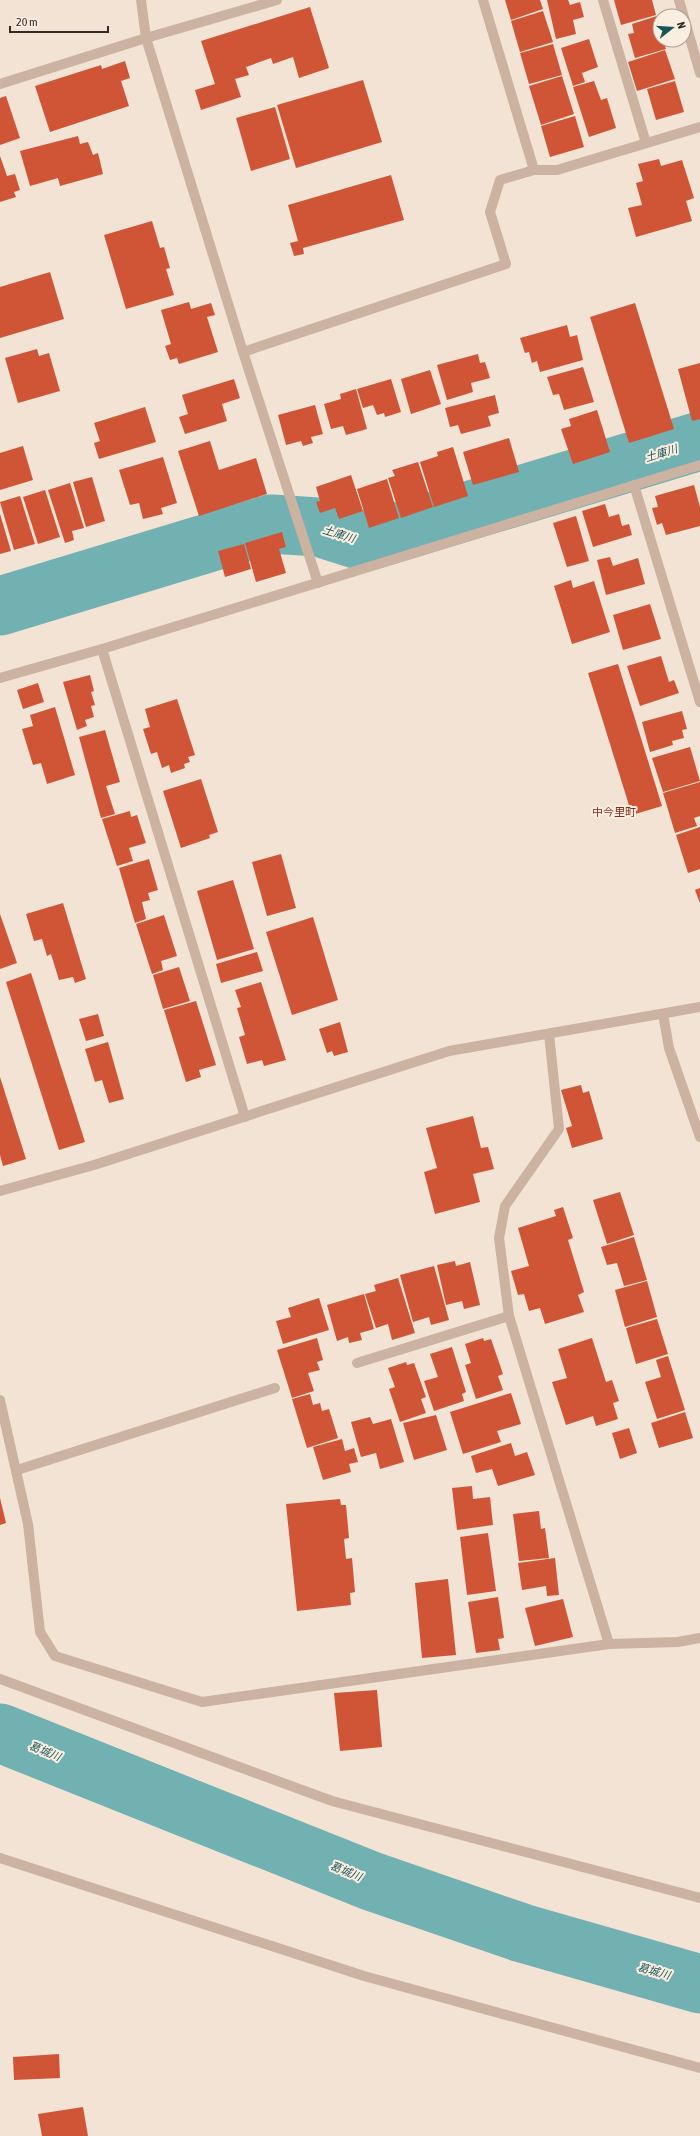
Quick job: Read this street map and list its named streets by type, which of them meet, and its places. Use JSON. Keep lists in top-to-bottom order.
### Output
{
  "districts": ["中今里町"],
  "water": ["土庫川", "葛城川"],
  "scale_bar": "20 m",
  "north": "right"
}
